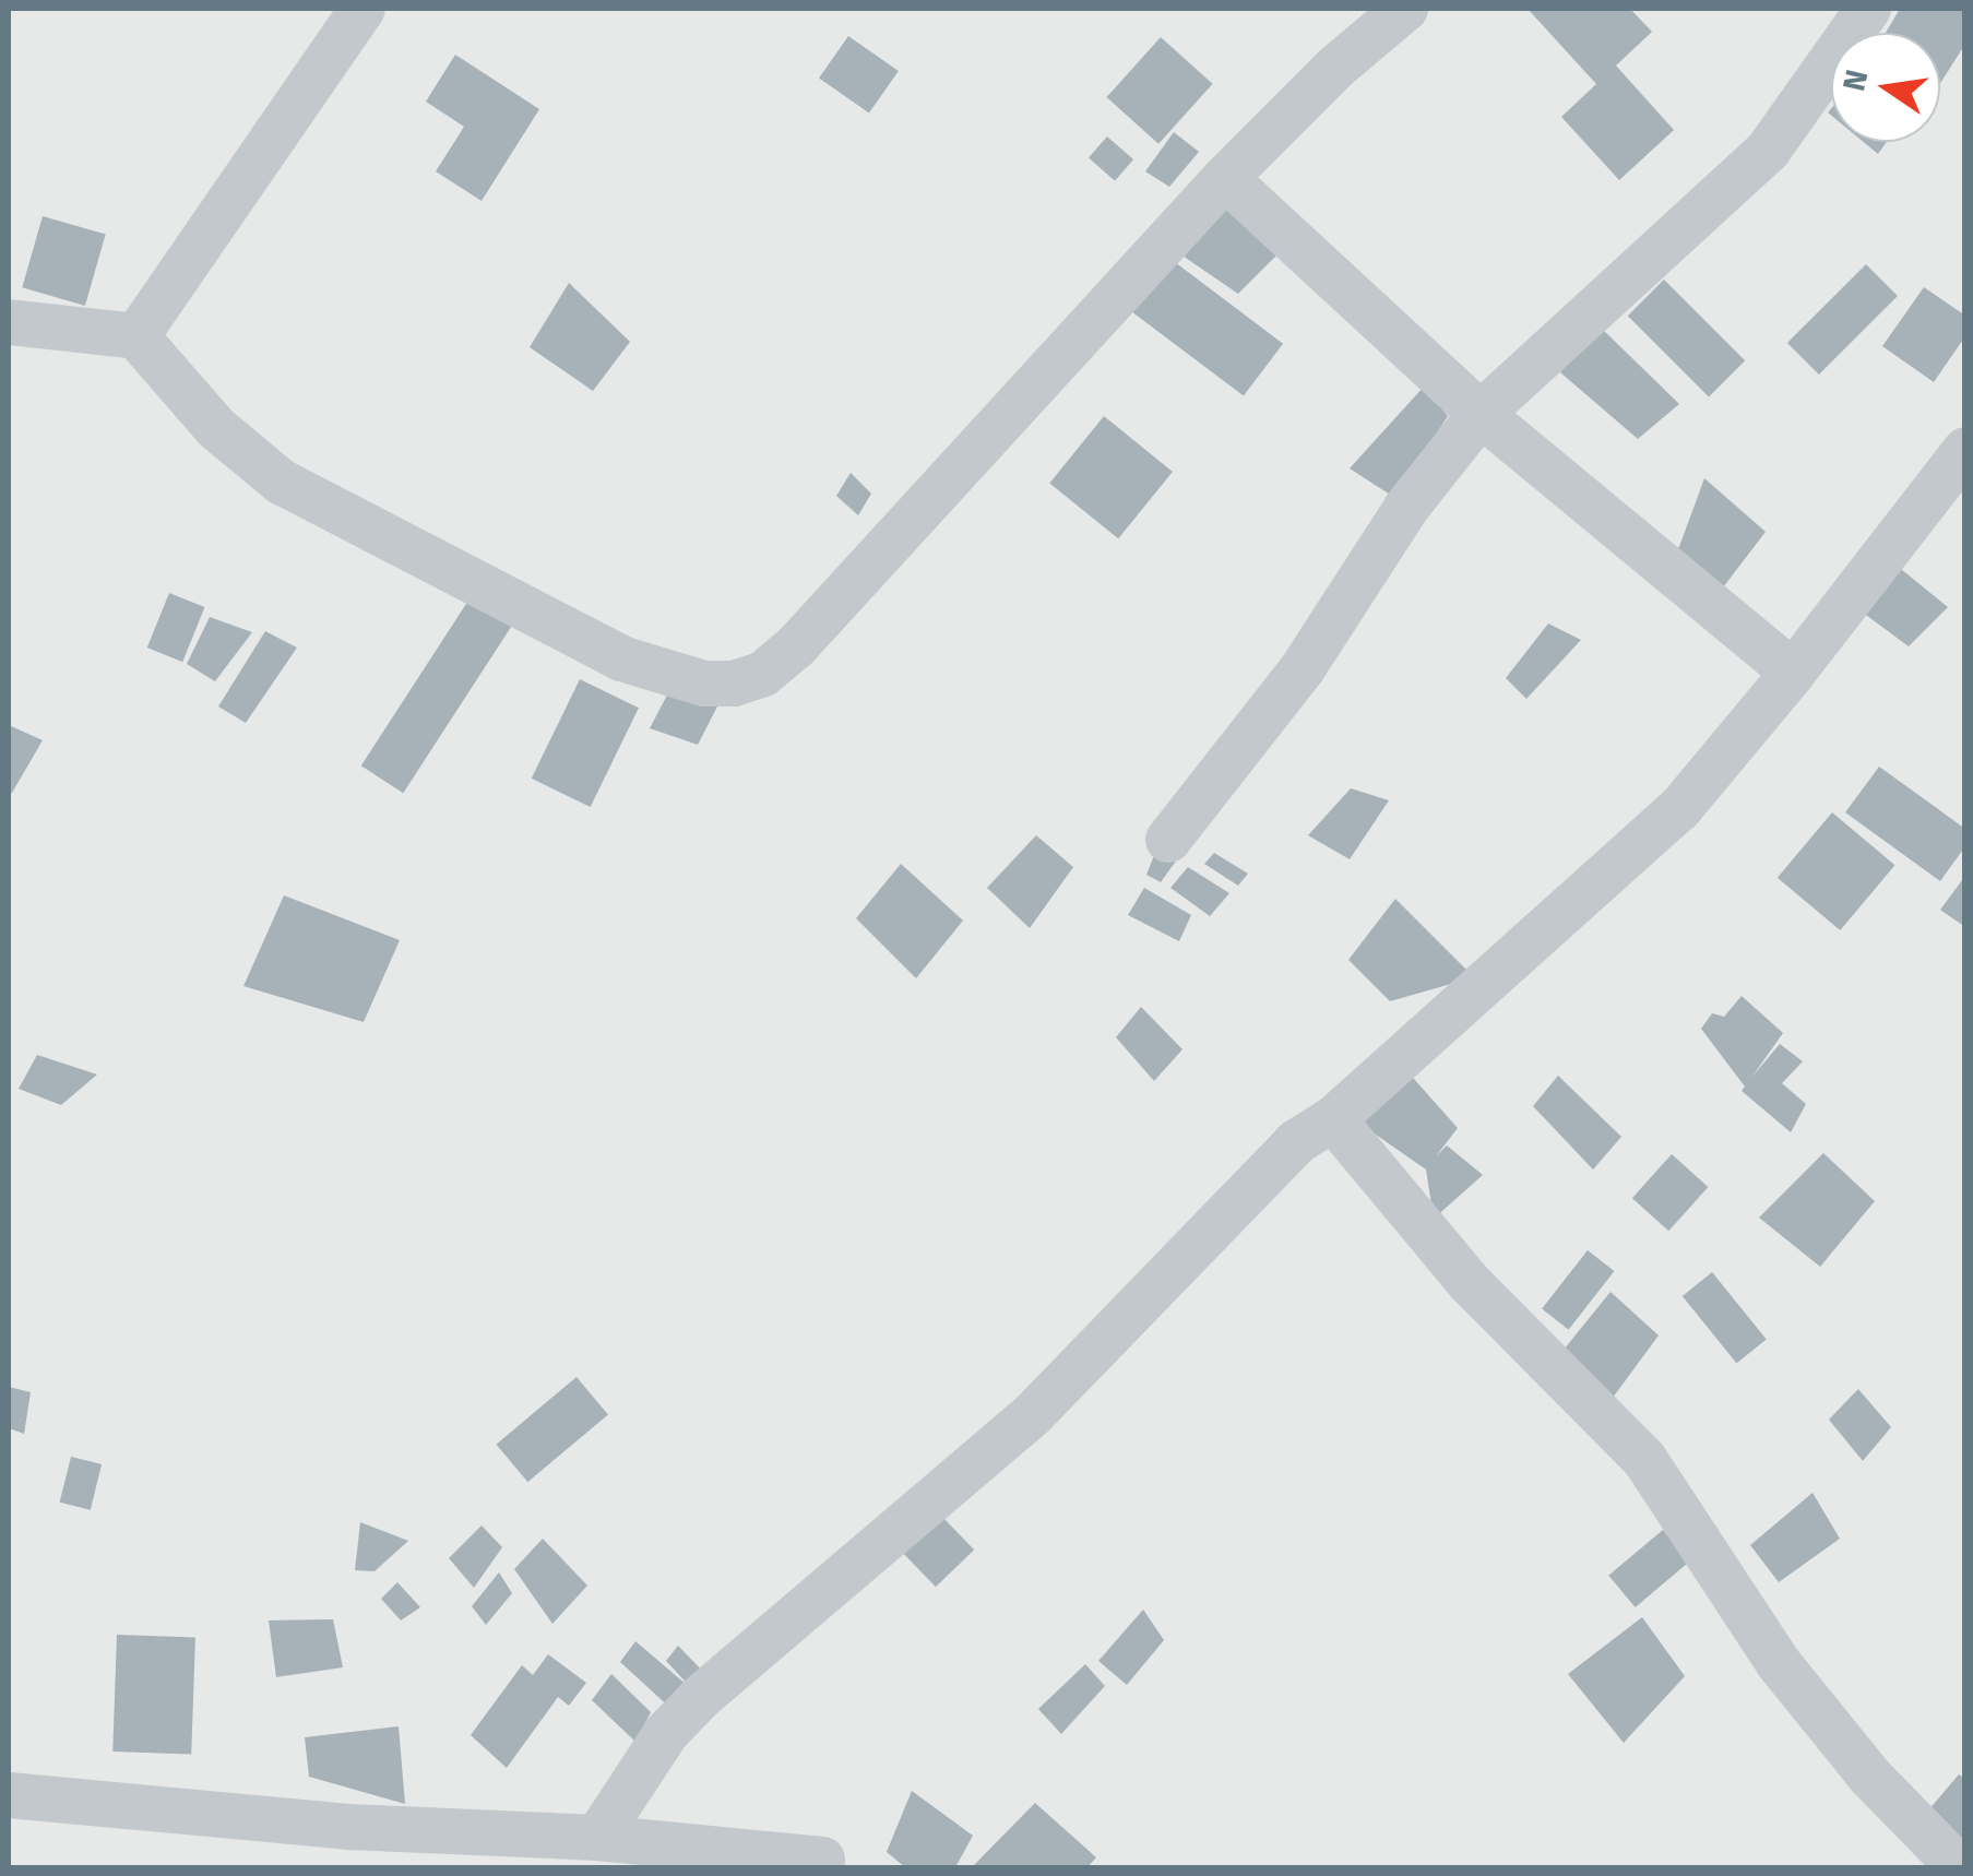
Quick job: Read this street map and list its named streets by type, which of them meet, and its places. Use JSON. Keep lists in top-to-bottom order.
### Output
{
  "north": "left"
}
